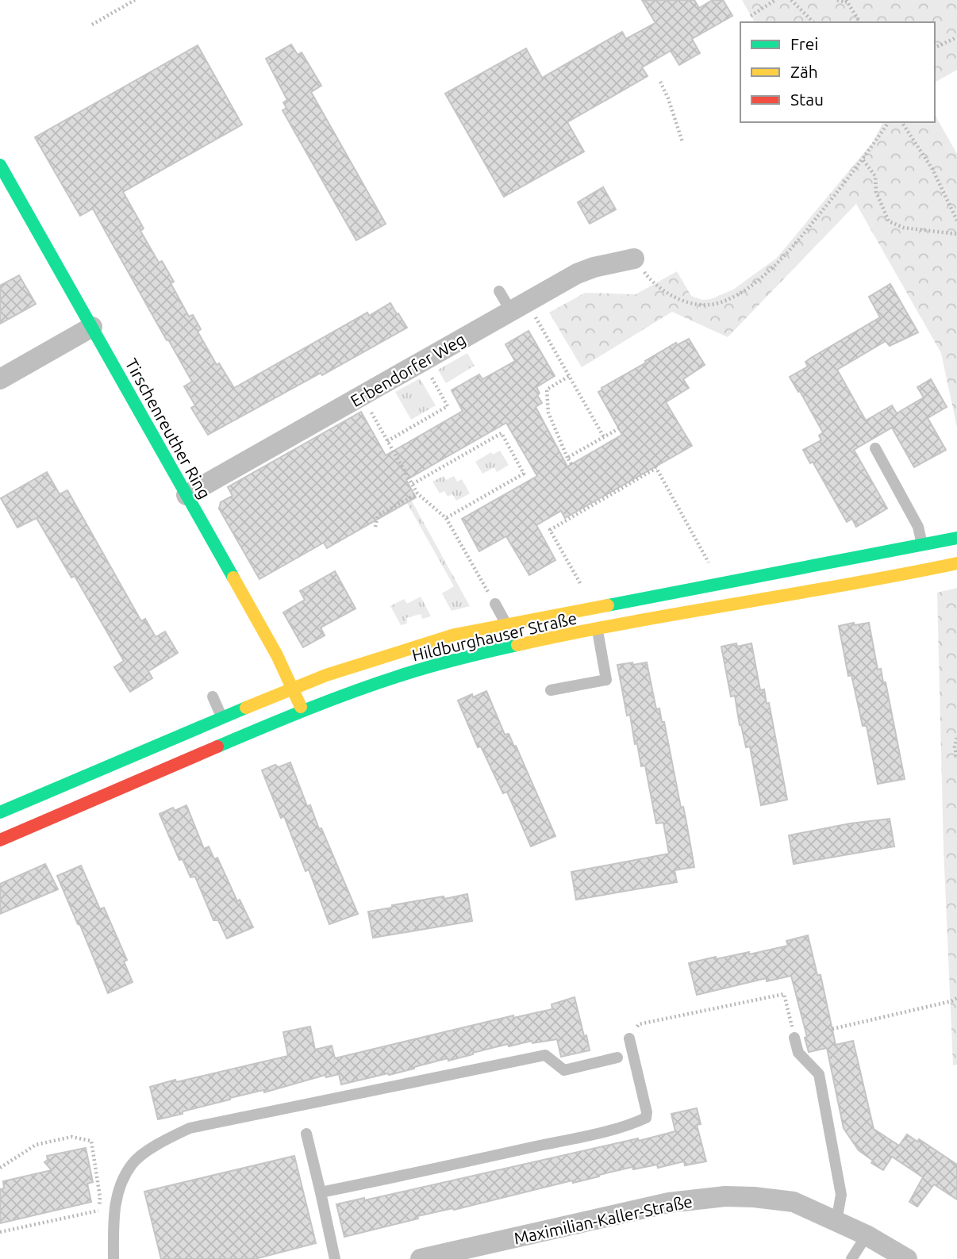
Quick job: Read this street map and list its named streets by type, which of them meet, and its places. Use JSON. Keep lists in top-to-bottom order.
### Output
{
  "streets": {
    "main road": ["Tirschenreuther Ring", "Hildburghauser Straße"],
    "street": ["Erbendorfer Weg", "Maximilian-Kaller-Straße"]
  },
  "crossings": [
    ["Erbendorfer Weg", "Tirschenreuther Ring"],
    ["Tirschenreuther Ring", "Hildburghauser Straße"]
  ],
  "legend": ["Frei", "Zäh", "Stau"]
}
